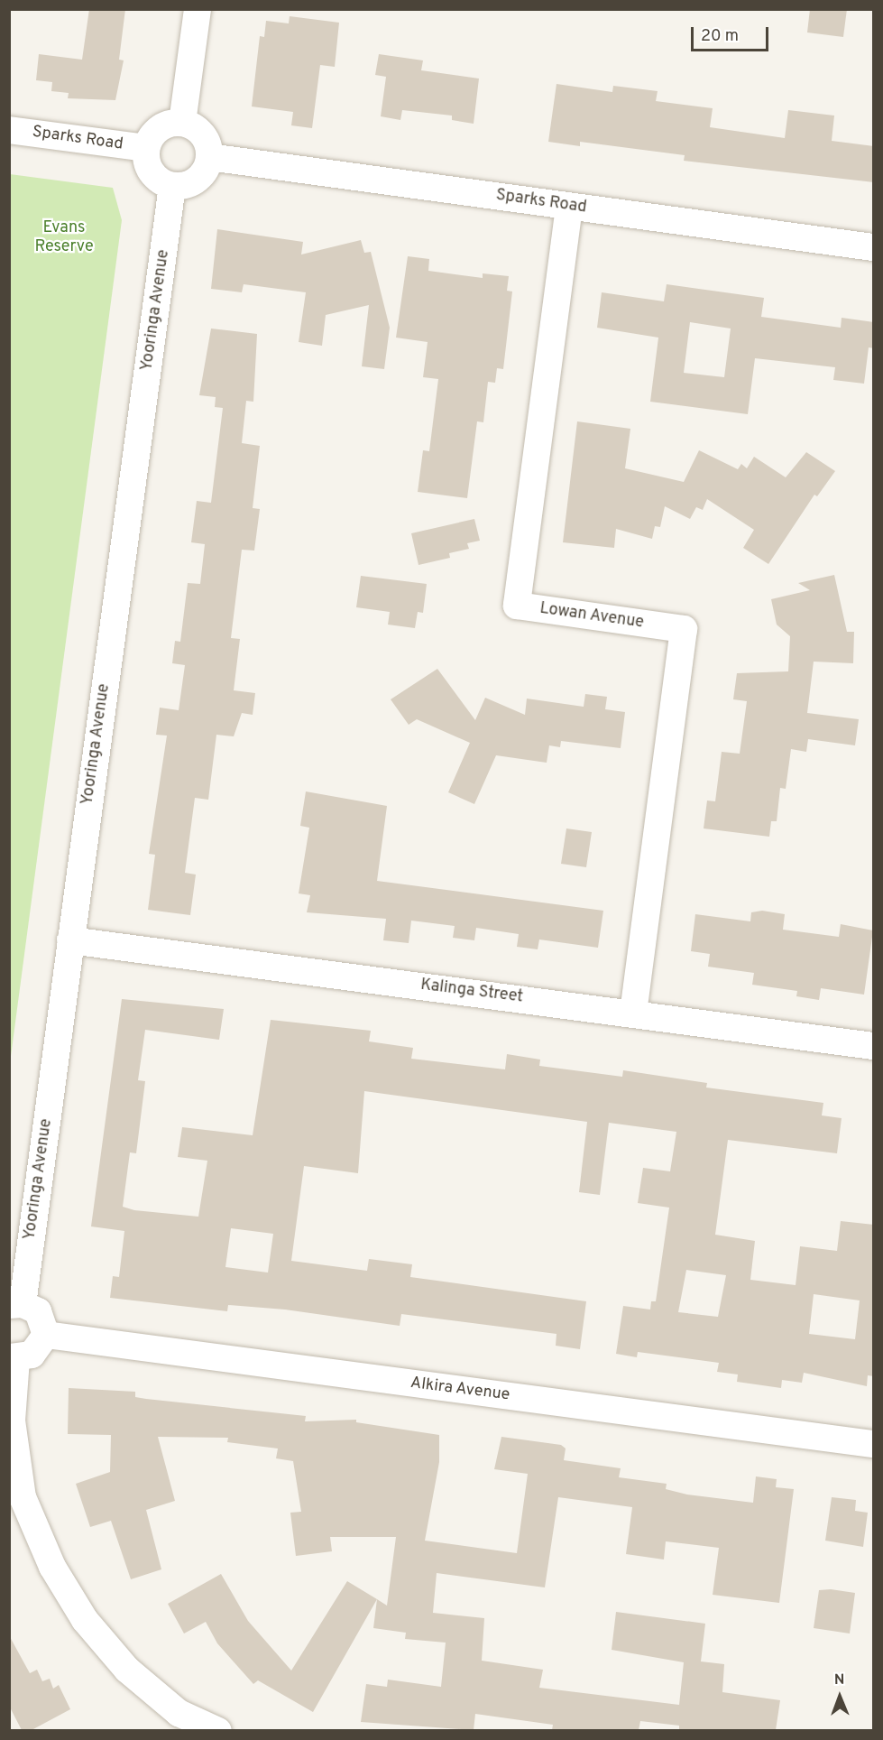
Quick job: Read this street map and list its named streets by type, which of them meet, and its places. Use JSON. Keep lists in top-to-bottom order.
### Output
{
  "streets": {
    "street": [
      "Sparks Road",
      "Yooringa Avenue",
      "Lowan Avenue",
      "Kalinga Street",
      "Alkira Avenue"
    ]
  },
  "crossings": [
    ["Sparks Road", "Yooringa Avenue"],
    ["Sparks Road", "Lowan Avenue"],
    ["Yooringa Avenue", "Kalinga Street"],
    ["Lowan Avenue", "Kalinga Street"]
  ],
  "parks": ["Evans Reserve"],
  "scale_bar": "20 m",
  "north": "top"
}
